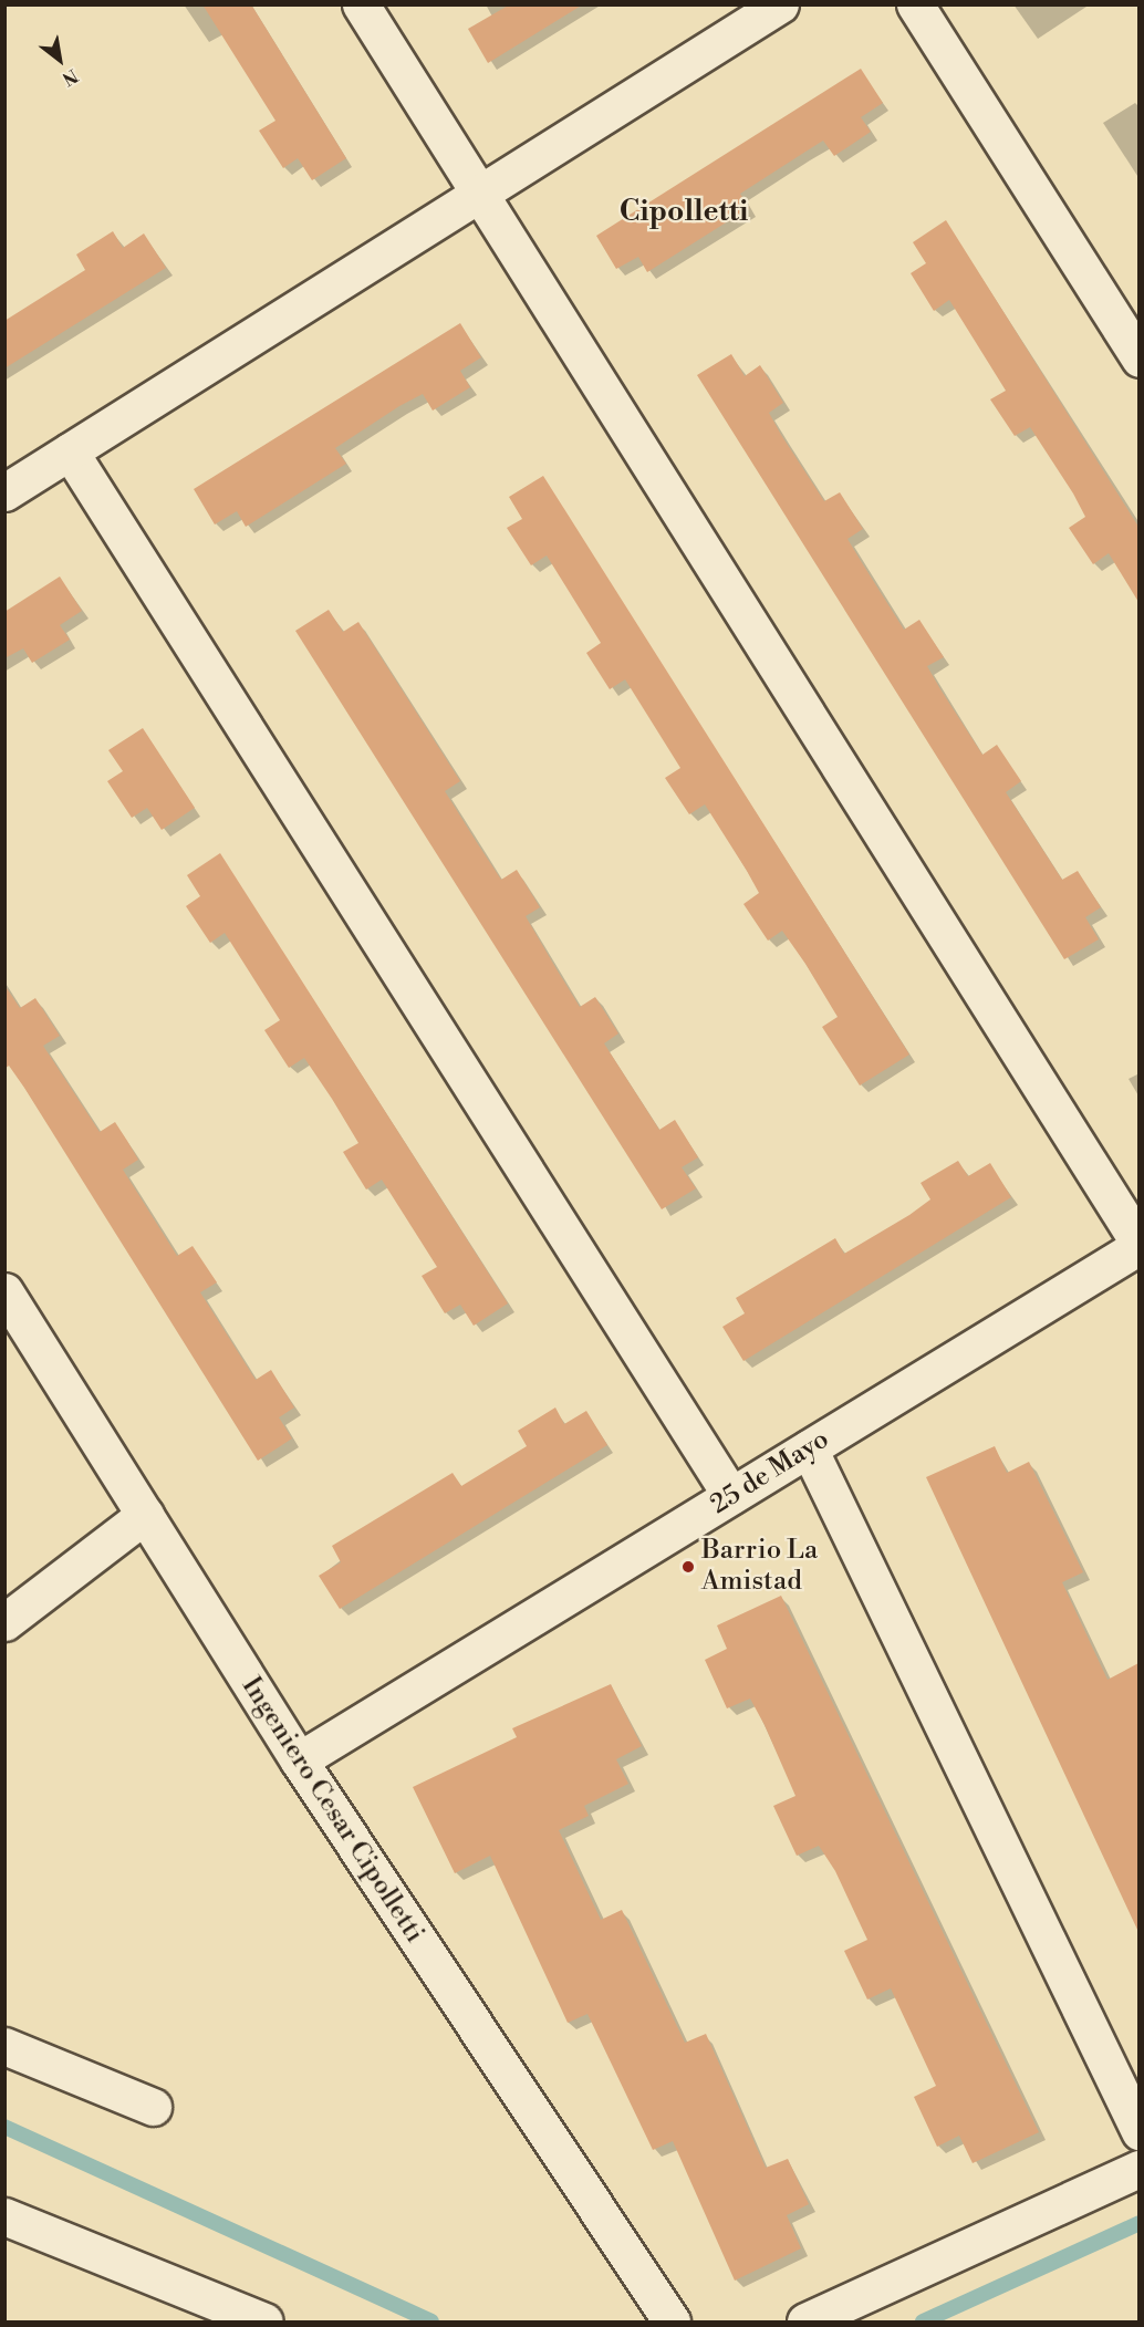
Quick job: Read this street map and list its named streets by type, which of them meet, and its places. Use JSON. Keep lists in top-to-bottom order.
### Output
{
  "streets": {
    "street": ["25 de Mayo", "Ingeniero Cesar Cipolletti"]
  },
  "crossings": [
    ["25 de Mayo", "Ingeniero Cesar Cipolletti"]
  ],
  "districts": ["Cipolletti"],
  "places": ["Barrio La Amistad"],
  "north": "bottom right"
}
